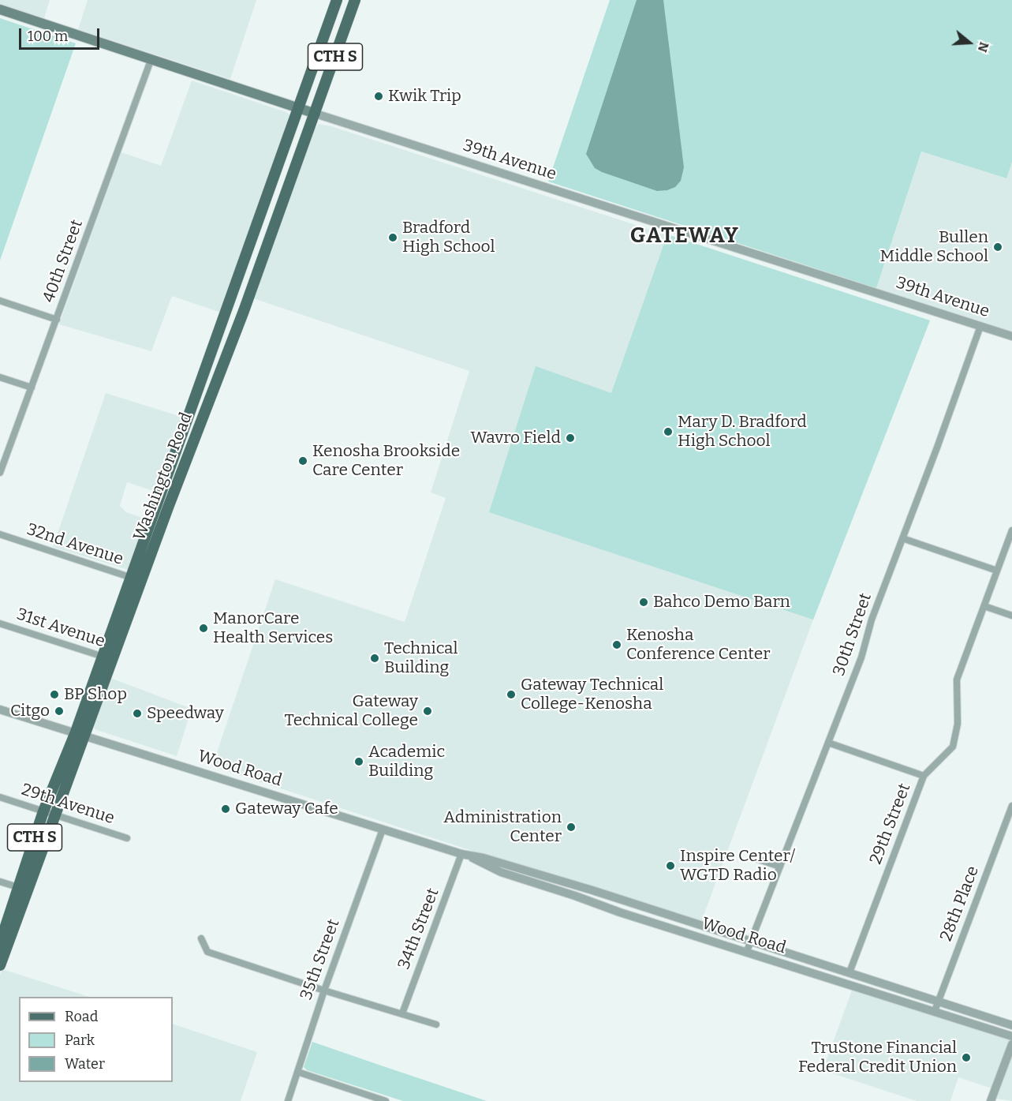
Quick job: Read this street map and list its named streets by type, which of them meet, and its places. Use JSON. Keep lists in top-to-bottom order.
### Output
{
  "streets": {
    "main road": ["CTH S", "39th Avenue", "Washington Road"],
    "street": [
      "40th Street",
      "32nd Avenue",
      "31st Avenue",
      "30th Street",
      "Wood Road",
      "29th Avenue",
      "29th Street",
      "28th Place",
      "34th Street",
      "35th Street"
    ]
  },
  "crossings": [
    ["39th Avenue", "40th Street"],
    ["39th Avenue", "Washington Road"],
    ["39th Avenue", "30th Street"],
    ["Washington Road", "32nd Avenue"],
    ["Washington Road", "31st Avenue"],
    ["Washington Road", "Wood Road"],
    ["Washington Road", "29th Avenue"],
    ["30th Street", "Wood Road"],
    ["Wood Road", "29th Street"],
    ["Wood Road", "28th Place"],
    ["Wood Road", "34th Street"],
    ["Wood Road", "35th Street"]
  ],
  "districts": ["GATEWAY"],
  "places": [
    "Kwik Trip",
    "Bradford High School",
    "Bullen Middle School",
    "Mary D. Bradford High School",
    "Wavro Field",
    "Kenosha Brookside Care Center",
    "Bahco Demo Barn",
    "ManorCare Health Services",
    "Kenosha Conference Center",
    "Technical Building",
    "BP Shop",
    "Gateway Technical College-Kenosha",
    "Citgo",
    "Gateway Technical College",
    "Speedway",
    "Academic Building",
    "Gateway Cafe",
    "Administration Center",
    "Inspire Center/ WGTD Radio",
    "TruStone Financial Federal Credit Union"
  ],
  "legend": ["Road", "Park", "Water"],
  "scale_bar": "100 m",
  "north": "right"
}
